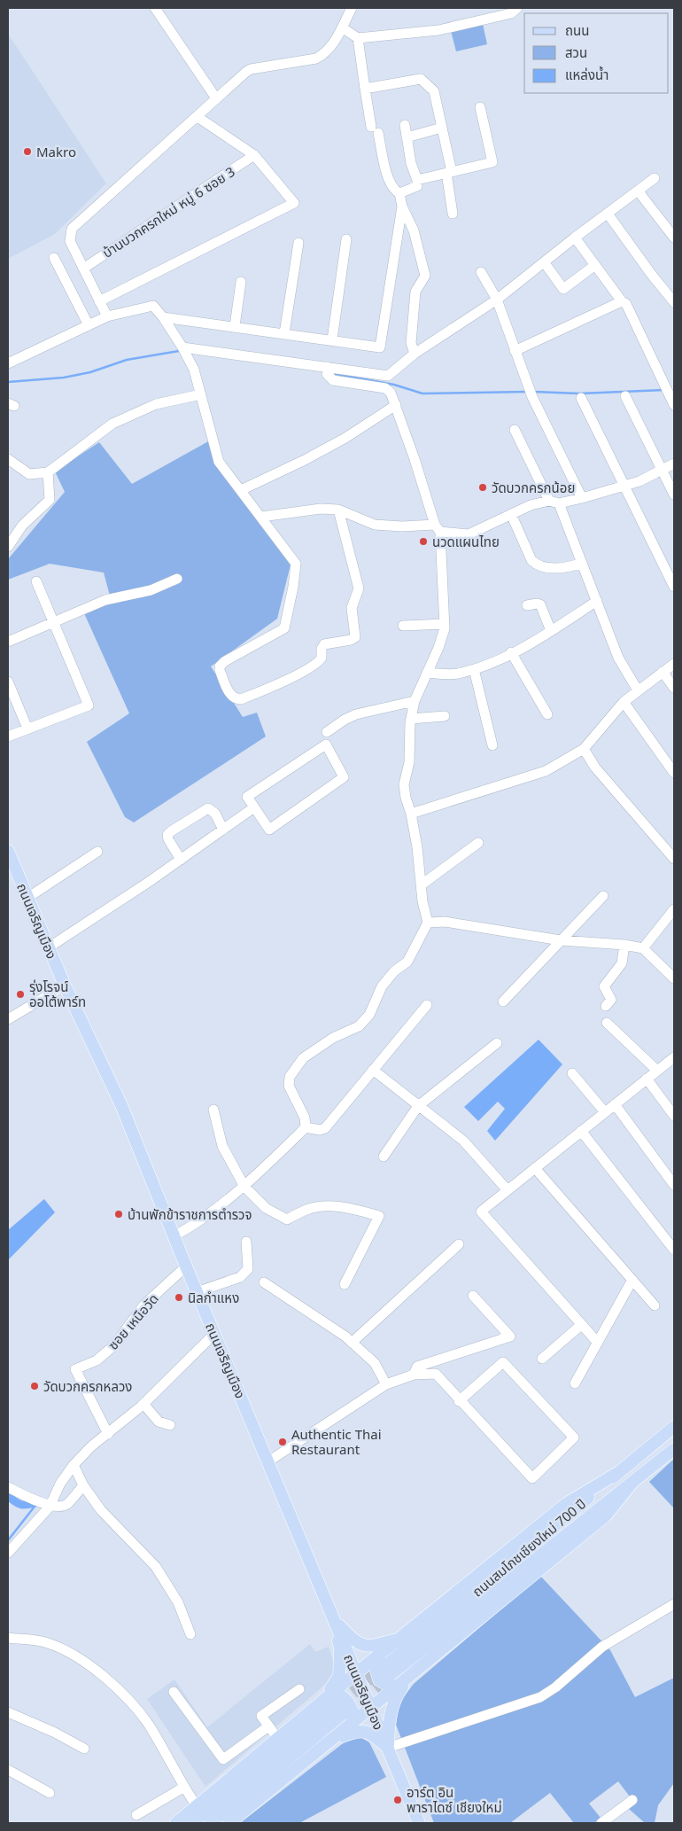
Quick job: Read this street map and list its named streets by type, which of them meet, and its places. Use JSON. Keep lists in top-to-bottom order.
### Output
{
  "streets": {
    "main road": ["ถนนเจริญเมือง", "ถนนสมโภชเชียงใหม่ 700 ปี"],
    "street": ["บ้านบวกครกใหม่ หมู่ 6 ซอย 3", "ซอย เหนือวัด"]
  },
  "crossings": [
    ["ถนนเจริญเมือง", "ซอย เหนือวัด"]
  ],
  "places": [
    "Makro",
    "วัดบวกครกน้อย",
    "นวดแผนไทย",
    "รุ่งโรจน์ ออโต้พาร์ท",
    "บ้านพักข้าราชการตำรวจ",
    "นิลกําแหง",
    "วัดบวกครกหลวง",
    "Authentic Thai Restaurant",
    "อาร์ต อิน พาราไดซ์ เชียงใหม่"
  ],
  "legend": ["ถนน", "สวน", "แหล่งน้ำ"]
}
